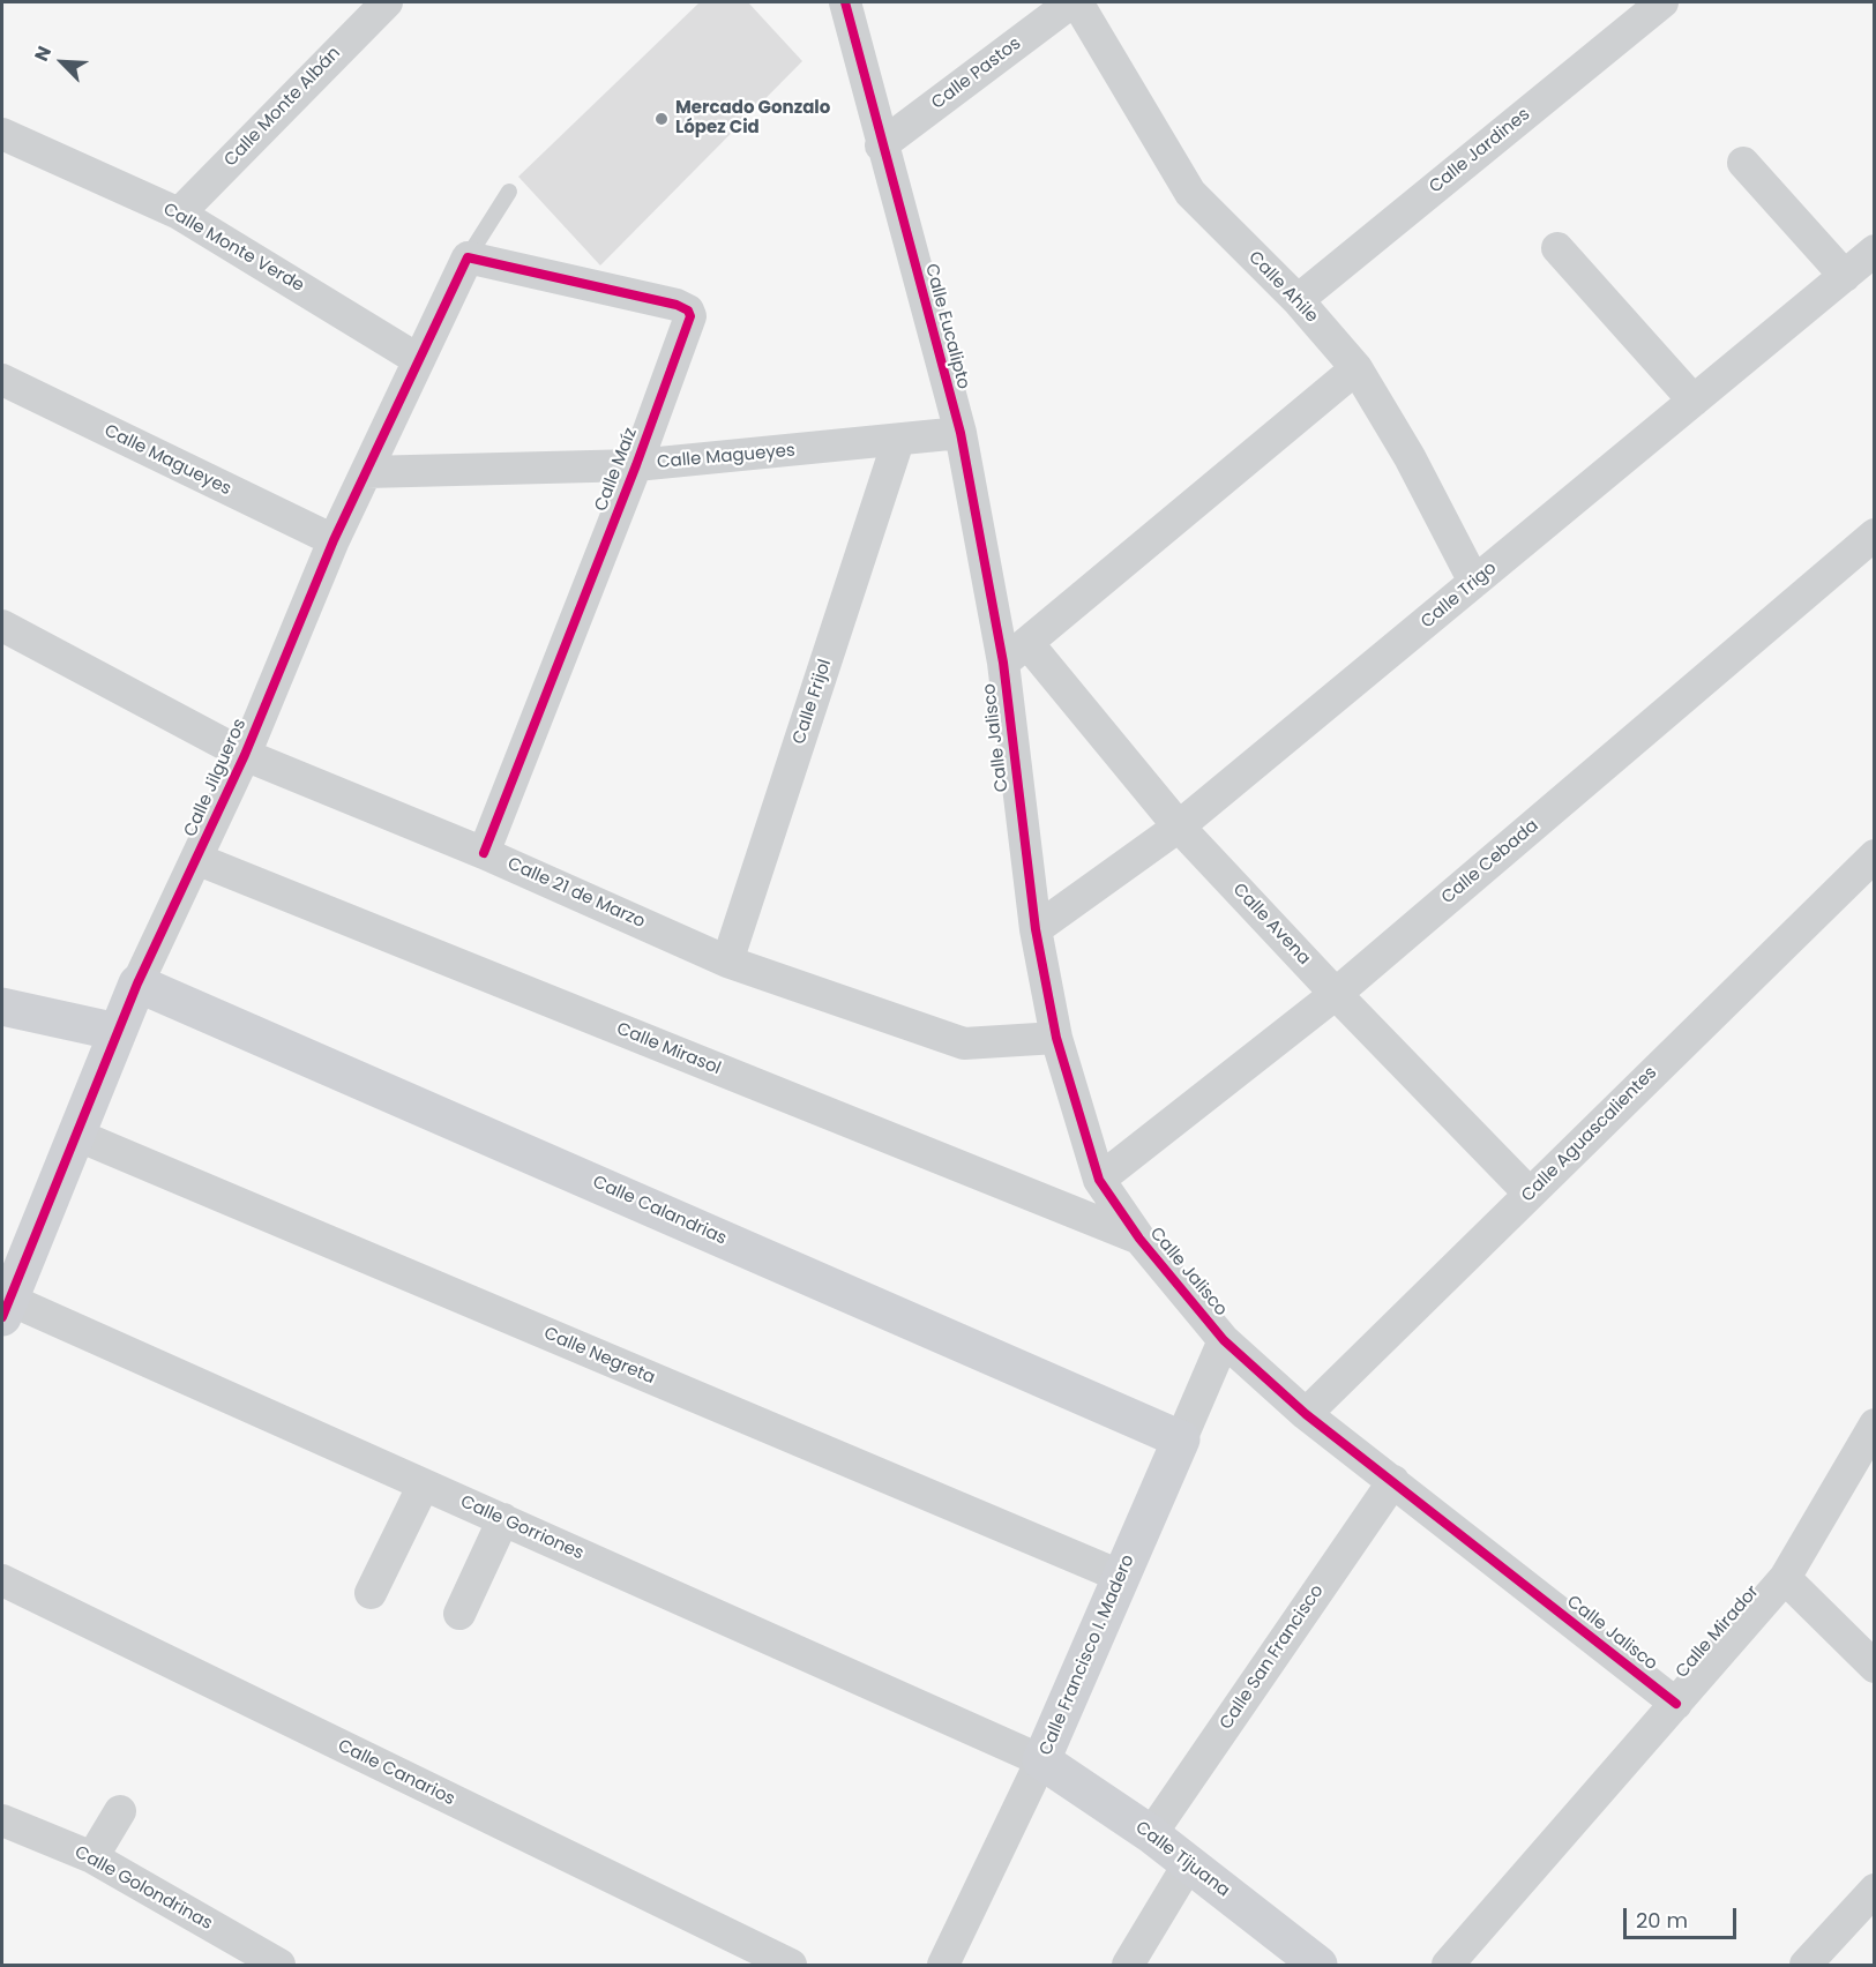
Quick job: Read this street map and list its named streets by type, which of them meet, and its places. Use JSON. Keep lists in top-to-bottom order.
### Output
{
  "streets": {
    "street": [
      "Calle Pastos",
      "Calle Monte Albán",
      "Calle Jardines",
      "Calle Monte Verde",
      "Calle Ahile",
      "Calle Eucalipto",
      "Calle Magueyes",
      "Calle Maíz",
      "Calle Trigo",
      "Calle Frijol",
      "Calle Jalisco",
      "Calle Jilgueros",
      "Calle Cebada",
      "Calle 21 de Marzo",
      "Calle Avena",
      "Calle Mirasol",
      "Calle Aguascalientes",
      "Calle Calandrias",
      "Calle Negreta",
      "Calle Gorriones",
      "Calle Mirador",
      "Calle Francisco I. Madero",
      "Calle San Francisco",
      "Calle Canarios",
      "Calle Tijuana",
      "Calle Golondrinas"
    ]
  },
  "crossings": [
    ["Calle Pastos", "Calle Eucalipto"],
    ["Calle Monte Albán", "Calle Monte Verde"],
    ["Calle Jardines", "Calle Ahile"],
    ["Calle Monte Verde", "Calle Jilgueros"],
    ["Calle Ahile", "Calle Trigo"],
    ["Calle Eucalipto", "Calle Magueyes"],
    ["Calle Eucalipto", "Calle Jalisco"],
    ["Calle Eucalipto", "Calle Avena"],
    ["Calle Magueyes", "Calle Maíz"],
    ["Calle Magueyes", "Calle Frijol"],
    ["Calle Magueyes", "Calle Jilgueros"],
    ["Calle Maíz", "Calle Jilgueros"],
    ["Calle Maíz", "Calle 21 de Marzo"],
    ["Calle Trigo", "Calle Jalisco"],
    ["Calle Trigo", "Calle Avena"],
    ["Calle Frijol", "Calle 21 de Marzo"],
    ["Calle Jalisco", "Calle Cebada"],
    ["Calle Jalisco", "Calle 21 de Marzo"],
    ["Calle Jalisco", "Calle Avena"],
    ["Calle Jalisco", "Calle Mirasol"],
    ["Calle Jalisco", "Calle Aguascalientes"],
    ["Calle Jalisco", "Calle Mirador"],
    ["Calle Jalisco", "Calle Francisco I. Madero"],
    ["Calle Jalisco", "Calle San Francisco"],
    ["Calle Jilgueros", "Calle 21 de Marzo"],
    ["Calle Jilgueros", "Calle Mirasol"],
    ["Calle Jilgueros", "Calle Calandrias"],
    ["Calle Jilgueros", "Calle Negreta"],
    ["Calle Jilgueros", "Calle Gorriones"],
    ["Calle Cebada", "Calle Avena"],
    ["Calle Avena", "Calle Aguascalientes"],
    ["Calle Calandrias", "Calle Francisco I. Madero"],
    ["Calle Negreta", "Calle Francisco I. Madero"],
    ["Calle Gorriones", "Calle Francisco I. Madero"],
    ["Calle Gorriones", "Calle Tijuana"],
    ["Calle Francisco I. Madero", "Calle Tijuana"],
    ["Calle San Francisco", "Calle Tijuana"]
  ],
  "places": ["Mercado Gonzalo López Cid"],
  "scale_bar": "20 m",
  "north": "top left"
}
